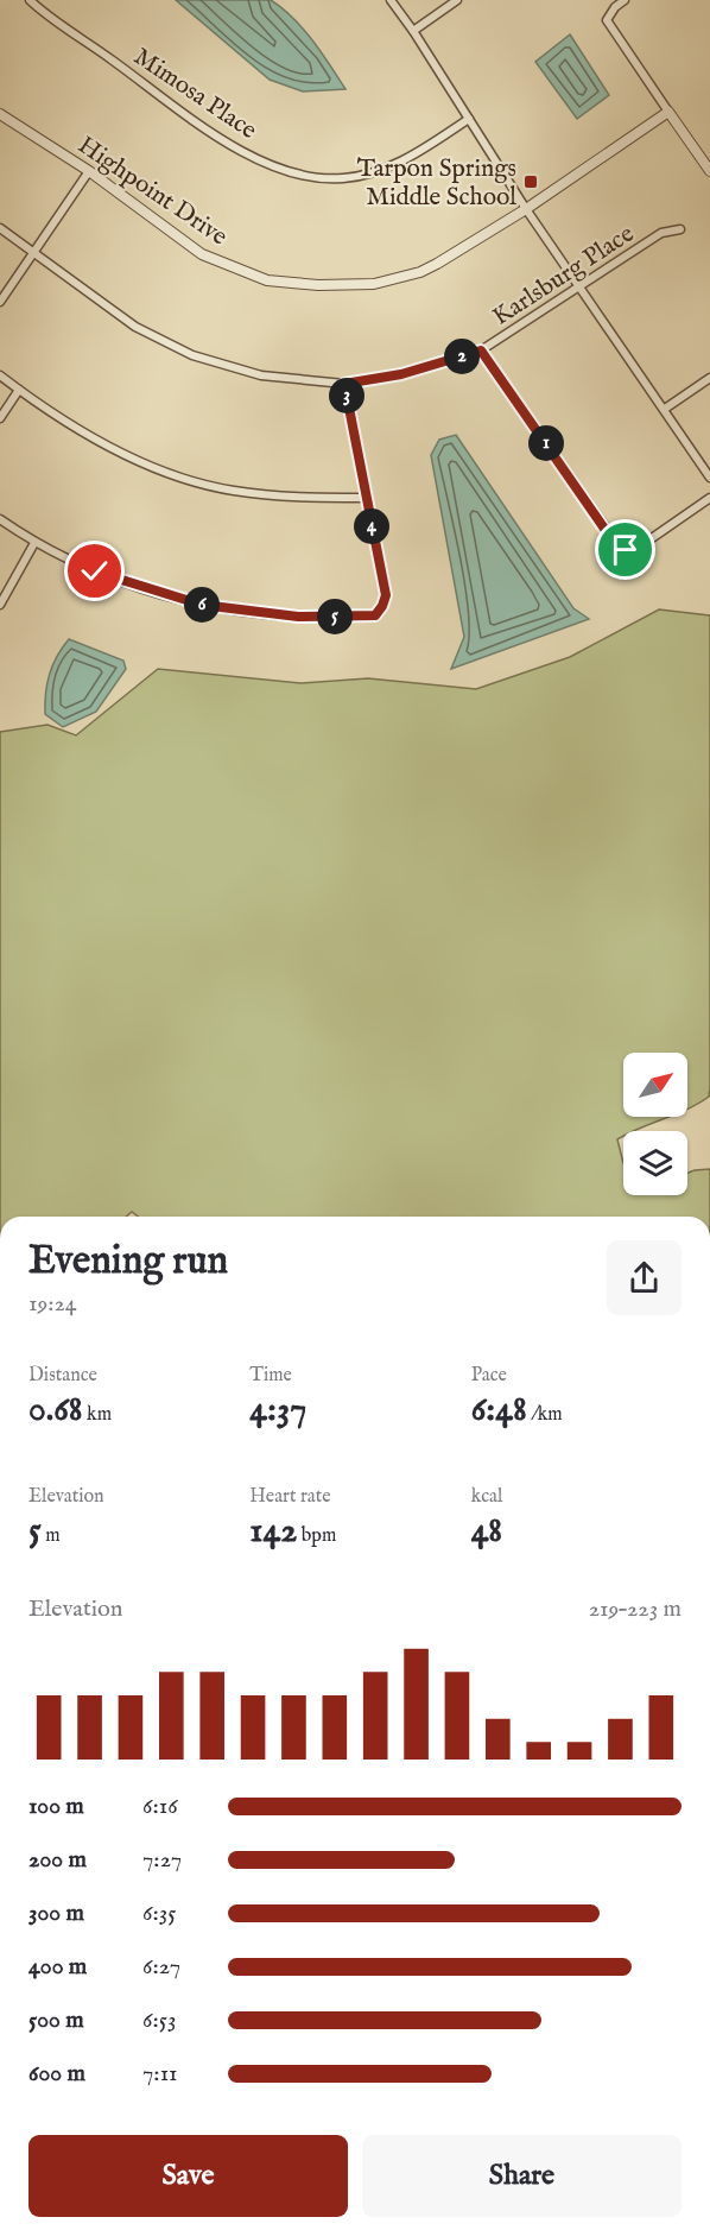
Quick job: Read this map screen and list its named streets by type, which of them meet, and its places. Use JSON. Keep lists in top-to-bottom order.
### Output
{
  "streets": {
    "street": ["Mimosa Place", "Highpoint Drive", "Karlsburg Place"]
  },
  "places": {
    "transit": ["Tarpon Springs Middle School"]
  },
  "north": "top right",
  "page": {
    "pins": [
      "2",
      "3",
      "1",
      "4",
      "6",
      "5"
    ],
    "heading": ["Evening run", "19:24"],
    "stats": [
      ["Distance", "0.68 km"],
      ["Time", "4:37"],
      ["Pace", "6:48 /km"],
      ["Elevation", "5 m"],
      ["Heart rate", "142 bpm"],
      ["kcal", "48"]
    ],
    "chart": ["Elevation", "219–223 m"],
    "list": [
      {
        "name": "100 m",
        "note": "6:16"
      },
      {
        "name": "200 m",
        "note": "7:27"
      },
      {
        "name": "300 m",
        "note": "6:35"
      },
      {
        "name": "400 m",
        "note": "6:27"
      },
      {
        "name": "500 m",
        "note": "6:53"
      },
      {
        "name": "600 m",
        "note": "7:11"
      }
    ],
    "buttons": ["Save", "Share"]
  }
}
